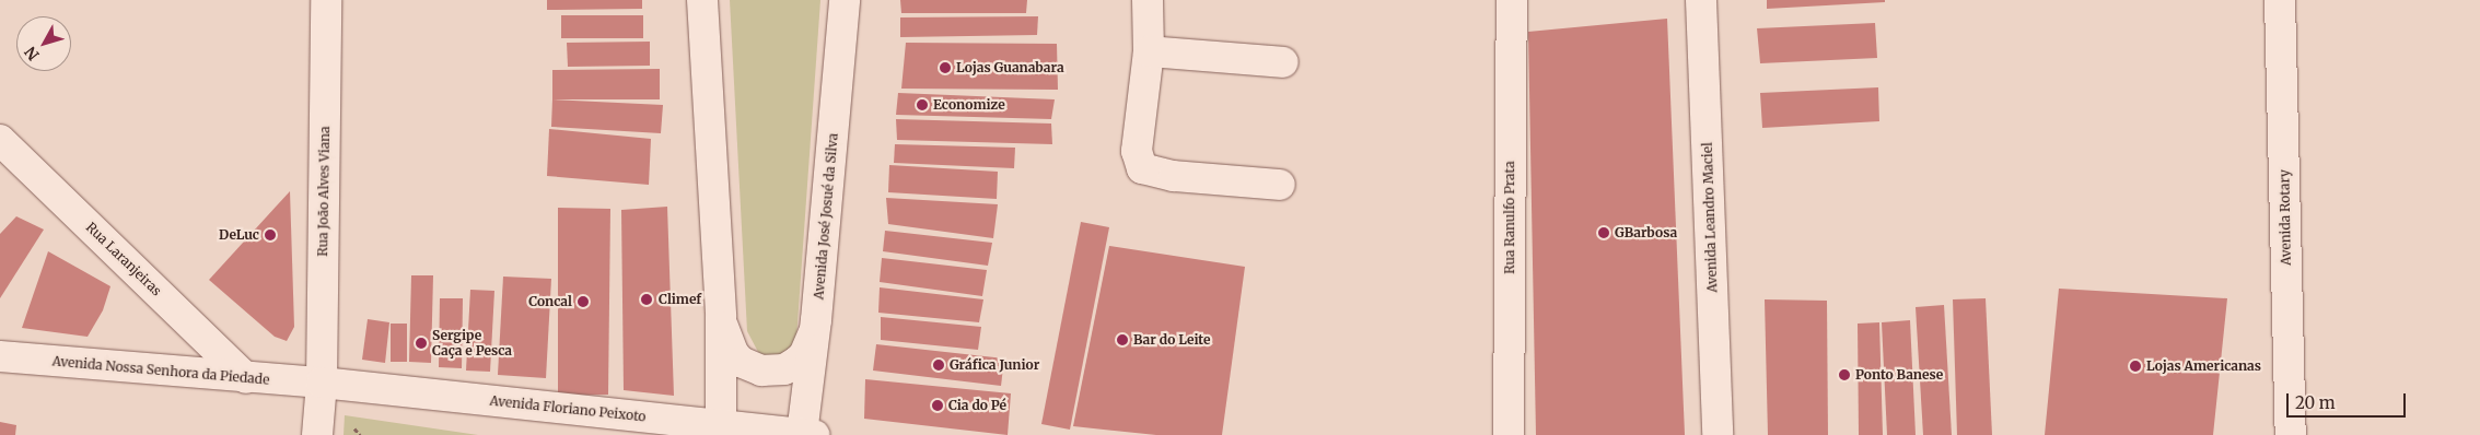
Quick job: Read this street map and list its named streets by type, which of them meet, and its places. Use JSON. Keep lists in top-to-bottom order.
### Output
{
  "streets": {
    "street": [
      "Rua João Alves Viana",
      "Avenida José Josué da Silva",
      "Rua Ranulfo Prata",
      "Avenida Leandro Maciel",
      "Avenida Rotary",
      "Rua Laranjeiras",
      "Avenida Nossa Senhora da Piedade",
      "Avenida Floriano Peixoto"
    ]
  },
  "crossings": [
    ["Rua João Alves Viana", "Avenida Nossa Senhora da Piedade"],
    ["Rua João Alves Viana", "Avenida Floriano Peixoto"],
    ["Avenida José Josué da Silva", "Avenida Floriano Peixoto"],
    ["Rua Laranjeiras", "Avenida Nossa Senhora da Piedade"],
    ["Avenida Nossa Senhora da Piedade", "Avenida Floriano Peixoto"]
  ],
  "places": [
    "Lojas Guanabara",
    "Economize",
    "GBarbosa",
    "DeLuc",
    "Climef",
    "Concal",
    "Bar do Leite",
    "Sergipe Caça e Pesca",
    "Gráfica Junior",
    "Lojas Americanas",
    "Ponto Banese",
    "Cia do Pé"
  ],
  "scale_bar": "20 m",
  "north": "bottom left"
}
